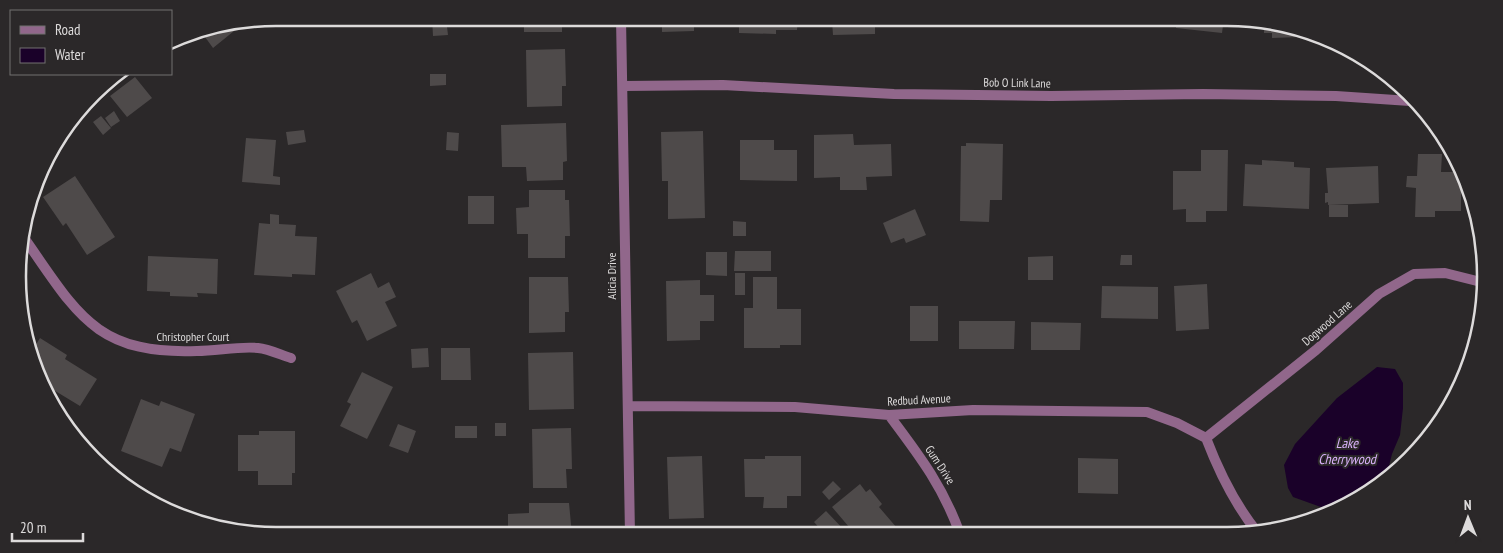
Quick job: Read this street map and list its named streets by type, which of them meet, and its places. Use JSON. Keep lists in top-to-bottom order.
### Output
{
  "streets": {
    "street": [
      "Bob O Link Lane",
      "Alicia Drive",
      "Dogwood Lane",
      "Christopher Court",
      "Redbud Avenue",
      "Gum Drive"
    ]
  },
  "crossings": [
    ["Bob O Link Lane", "Alicia Drive"],
    ["Alicia Drive", "Redbud Avenue"],
    ["Dogwood Lane", "Redbud Avenue"],
    ["Redbud Avenue", "Gum Drive"]
  ],
  "water": ["Lake Cherrywood"],
  "legend": ["Road", "Water"],
  "scale_bar": "20 m",
  "north": "top"
}
